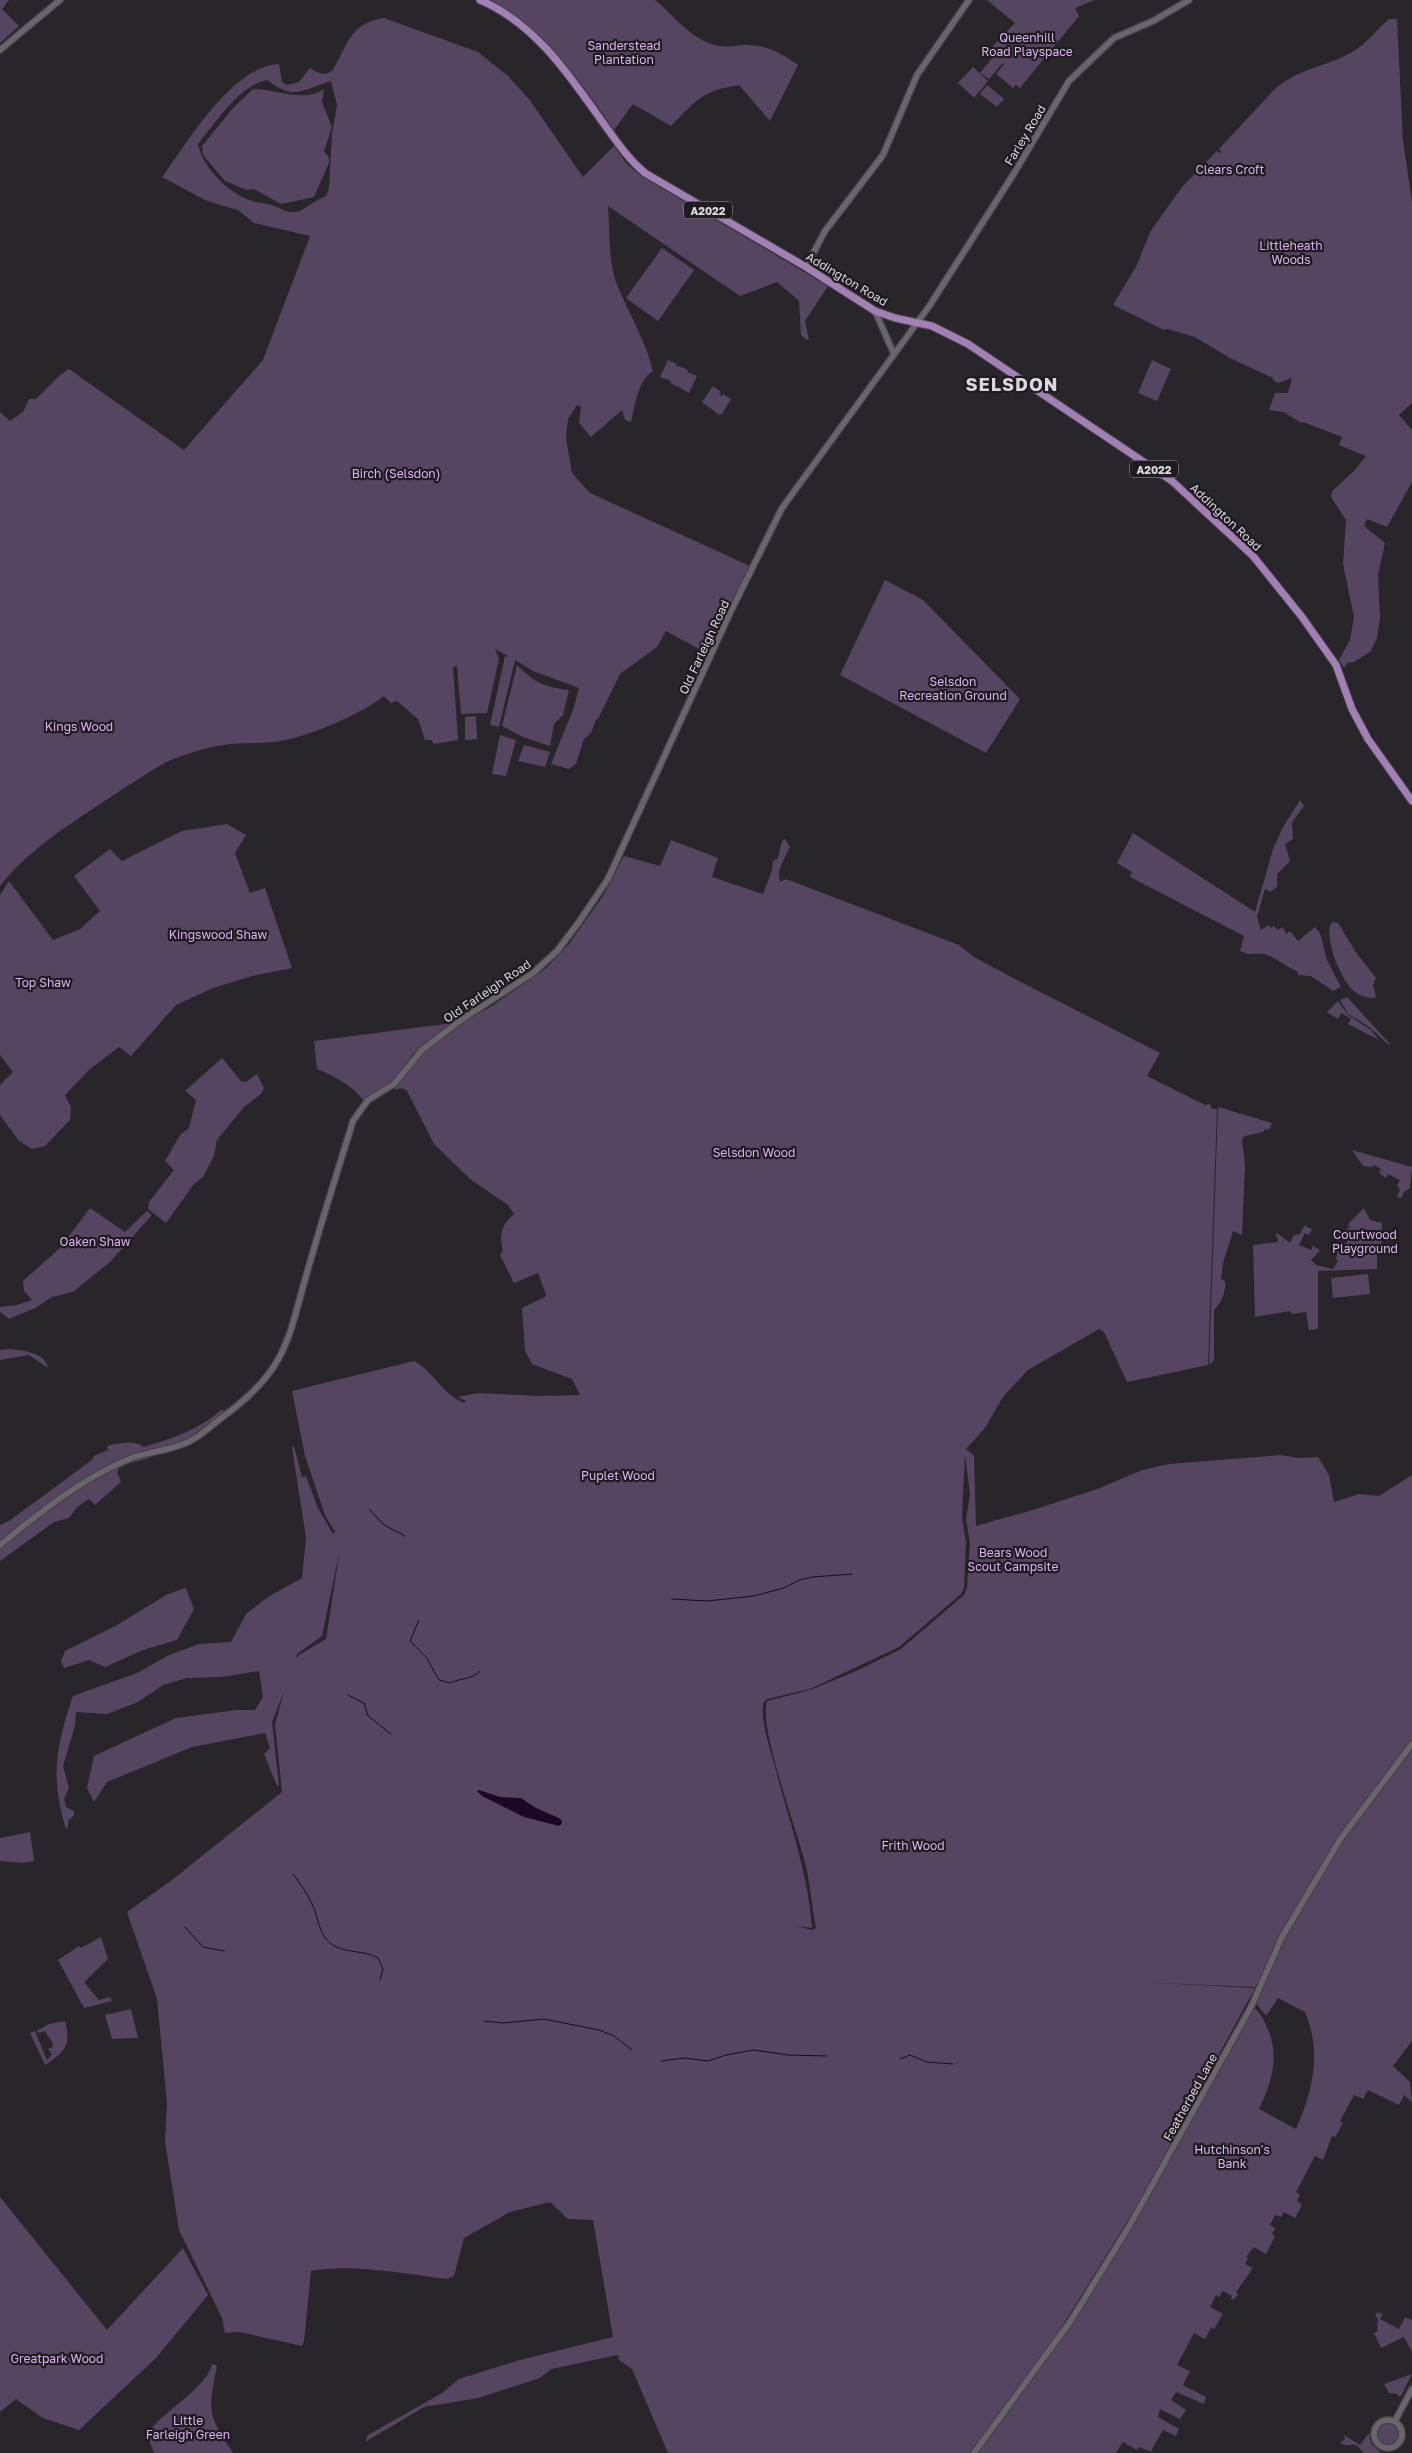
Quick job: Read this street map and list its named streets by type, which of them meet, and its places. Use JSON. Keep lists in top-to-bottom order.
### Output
{
  "streets": {
    "main road": ["A2022", "Addington Road"],
    "street": ["Farley Road", "Old Farleigh Road", "Featherbed Lane"]
  },
  "crossings": [
    ["Farley Road", "Addington Road"],
    ["Farley Road", "Old Farleigh Road"],
    ["Addington Road", "Old Farleigh Road"]
  ],
  "districts": ["SELSDON"],
  "parks": [
    "Queenhill Road Playspace",
    "Sanderstead Plantation",
    "Clears Croft",
    "Littleheath Woods",
    "Birch (Selsdon)",
    "Selsdon Recreation Ground",
    "Kings Wood",
    "Kingswood Shaw",
    "Top Shaw",
    "Selsdon Wood",
    "Courtwood Playground",
    "Oaken Shaw",
    "Puplet Wood",
    "Bears Wood Scout Campsite",
    "Frith Wood",
    "Hutchinson's Bank",
    "Greatpark Wood",
    "Little Farleigh Green"
  ]
}
